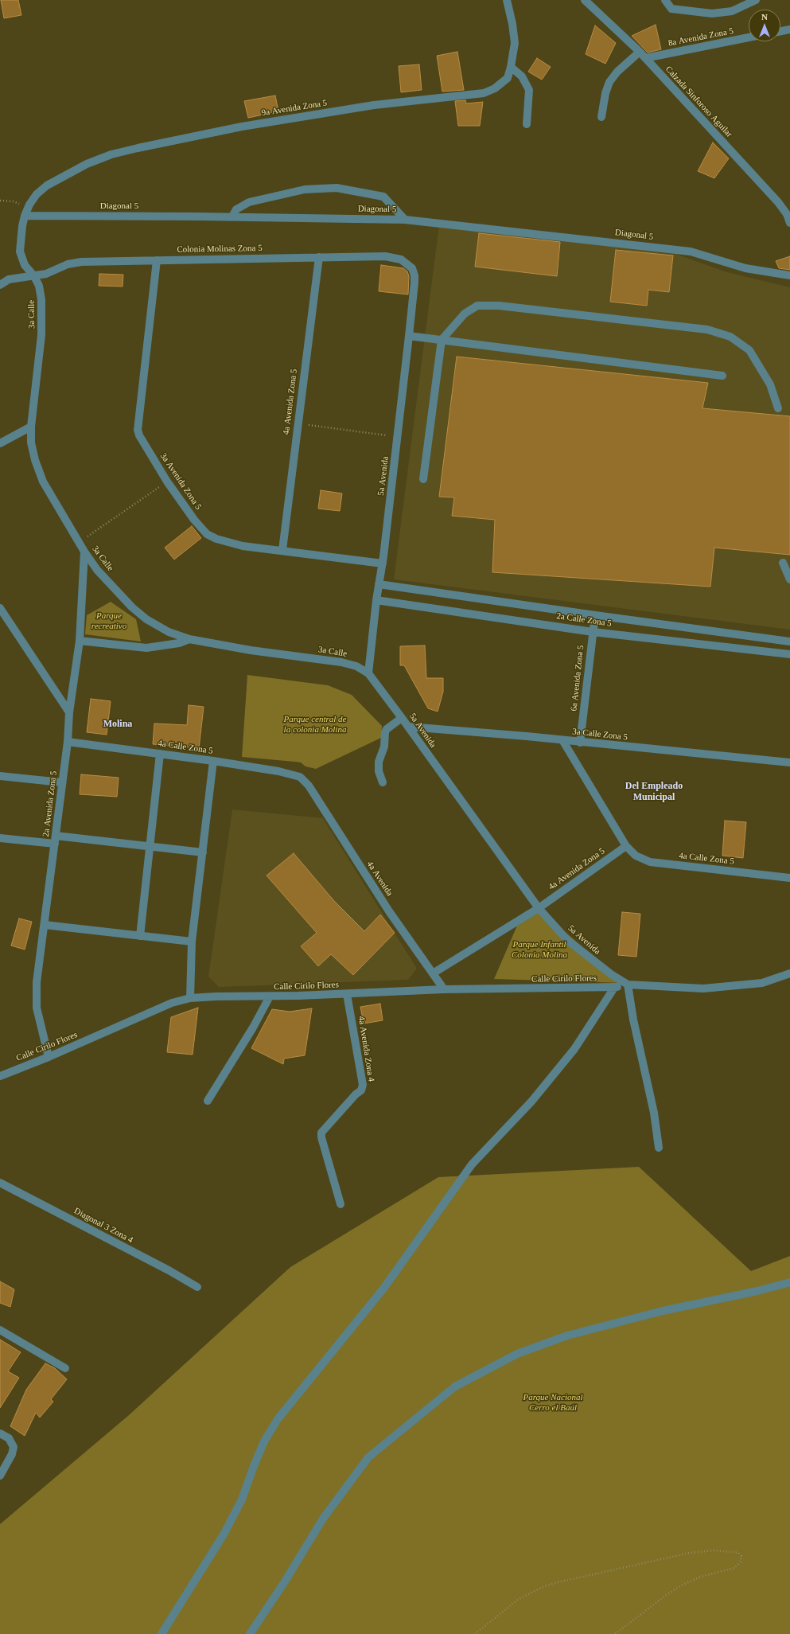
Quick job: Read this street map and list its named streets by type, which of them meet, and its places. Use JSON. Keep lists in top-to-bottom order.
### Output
{
  "streets": {
    "street": [
      "8a Avenida Zona 5",
      "Calzada Sinforoso Aguilar",
      "9a Avenida Zona 5",
      "Diagonal 5",
      "Colonia Molinas Zona 5",
      "3a Calle",
      "4a Avenida Zona 5",
      "5a Avenida",
      "3a Avenida Zona 5",
      "2a Calle Zona 5",
      "6a Avenida Zona 5",
      "3a Calle Zona 5",
      "4a Calle Zona 5",
      "2a Avenida Zona 5",
      "4a Avenida",
      "Calle Cirilo Flores",
      "4a Avenida Zona 4",
      "Diagonal 3 Zona 4"
    ]
  },
  "crossings": [
    ["8a Avenida Zona 5", "Calzada Sinforoso Aguilar"],
    ["9a Avenida Zona 5", "Diagonal 5"],
    ["Colonia Molinas Zona 5", "3a Calle"],
    ["Colonia Molinas Zona 5", "4a Avenida Zona 5"],
    ["Colonia Molinas Zona 5", "5a Avenida"],
    ["Colonia Molinas Zona 5", "3a Avenida Zona 5"],
    ["3a Calle", "5a Avenida"],
    ["3a Calle", "2a Avenida Zona 5"],
    ["4a Avenida Zona 5", "5a Avenida"],
    ["4a Avenida Zona 5", "3a Avenida Zona 5"],
    ["4a Avenida Zona 5", "4a Calle Zona 5"],
    ["4a Avenida Zona 5", "4a Avenida"],
    ["5a Avenida", "3a Avenida Zona 5"],
    ["5a Avenida", "2a Calle Zona 5"],
    ["5a Avenida", "3a Calle Zona 5"],
    ["5a Avenida", "Calle Cirilo Flores"],
    ["2a Calle Zona 5", "6a Avenida Zona 5"],
    ["6a Avenida Zona 5", "3a Calle Zona 5"],
    ["4a Calle Zona 5", "2a Avenida Zona 5"],
    ["4a Calle Zona 5", "4a Avenida"],
    ["2a Avenida Zona 5", "Calle Cirilo Flores"],
    ["4a Avenida", "Calle Cirilo Flores"],
    ["Calle Cirilo Flores", "4a Avenida Zona 4"]
  ],
  "districts": ["Molina", "Del Empleado Municipal"],
  "parks": [
    "Parque recreativo",
    "Parque central de la colonia Molina",
    "Parque Infantil Colonia Molina",
    "Parque Nacional Cerro el Baúl"
  ],
  "north": "top"
}
